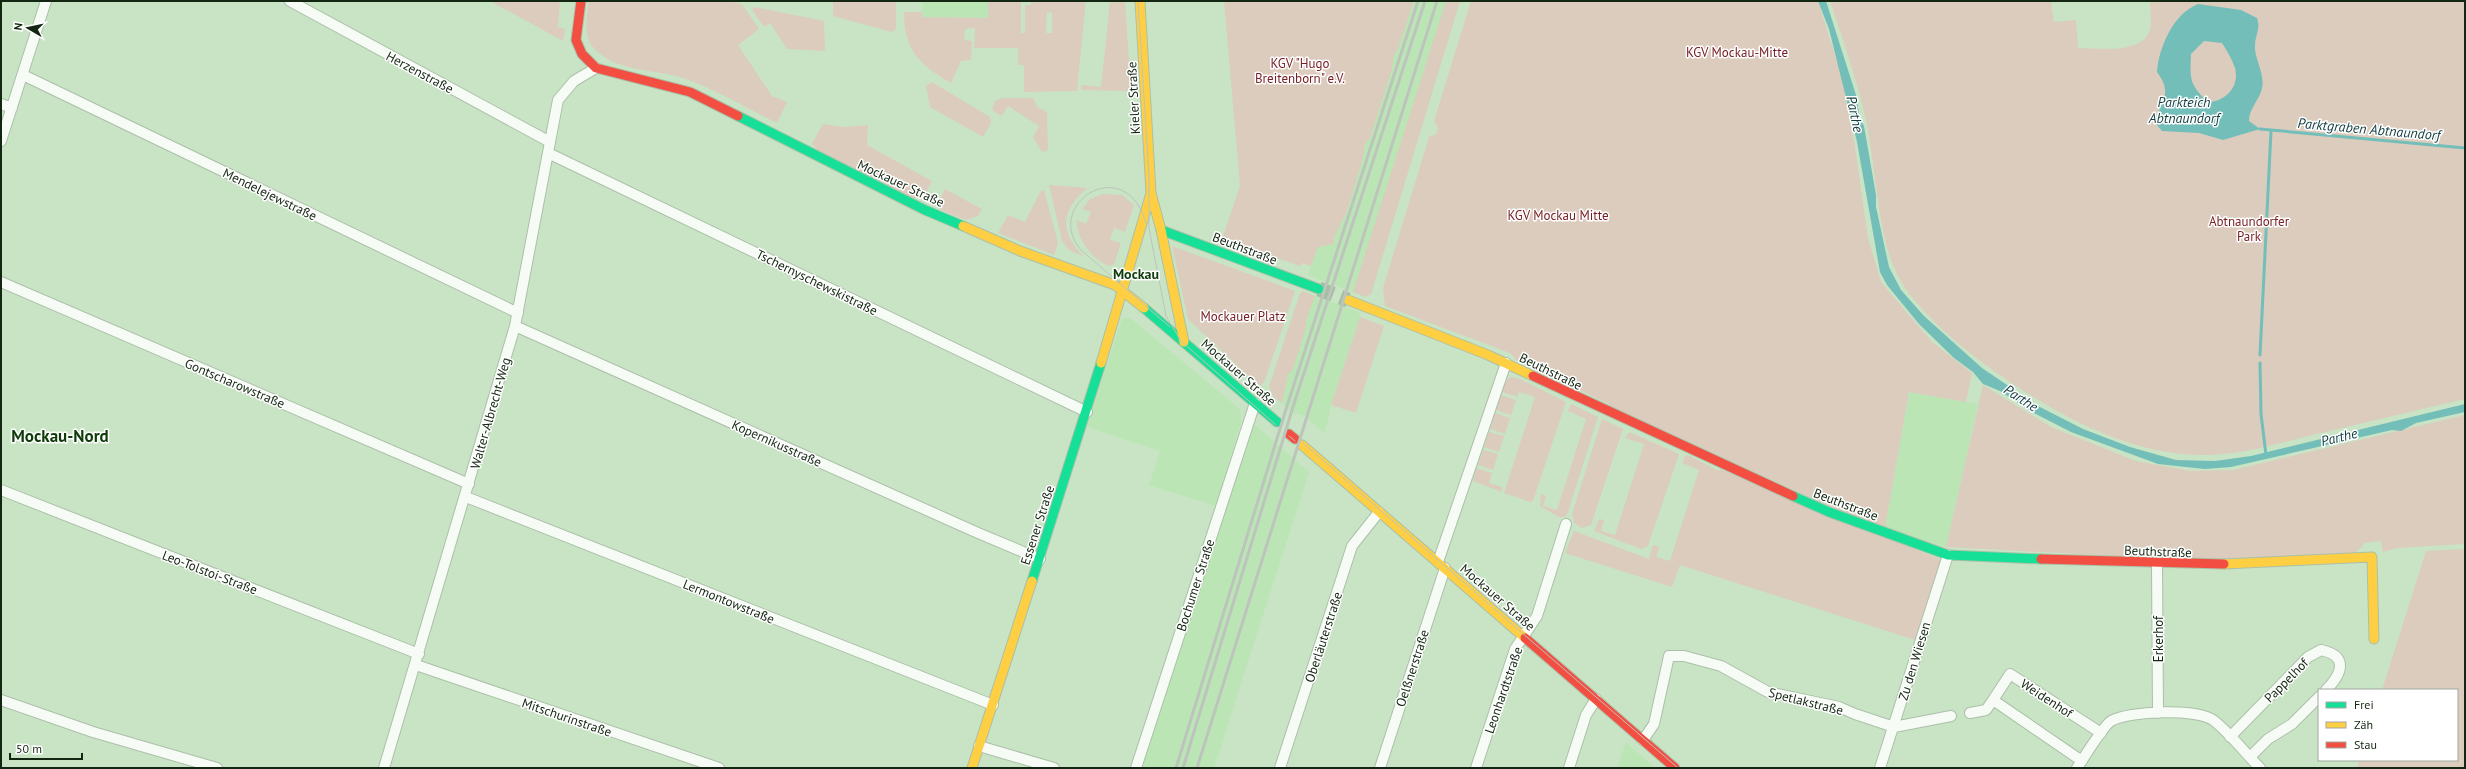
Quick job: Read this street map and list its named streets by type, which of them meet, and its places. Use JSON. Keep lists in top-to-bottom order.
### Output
{
  "streets": {
    "street": [
      "Herzenstraße",
      "Kieler Straße",
      "Mockauer Straße",
      "Mendelejewstraße",
      "Beuthstraße",
      "Tschernyschewskistraße",
      "Gontscharowstraße",
      "Walter-Albrecht-Weg",
      "Kopernikusstraße",
      "Essener Straße",
      "Leo-Tolstoi-Straße",
      "Bochumer Straße",
      "Lermontowstraße",
      "Oberläuterstraße",
      "Erkerhof",
      "Zu den Wiesen",
      "Oelßnerstraße",
      "Pappelhof",
      "Leonhardtstraße",
      "Weidenhof",
      "Spetlakstraße",
      "Mitschurinstraße"
    ]
  },
  "crossings": [
    ["Herzenstraße", "Tschernyschewskistraße"],
    ["Herzenstraße", "Walter-Albrecht-Weg"],
    ["Kieler Straße", "Mockauer Straße"],
    ["Kieler Straße", "Beuthstraße"],
    ["Kieler Straße", "Essener Straße"],
    ["Mockauer Straße", "Walter-Albrecht-Weg"],
    ["Mockauer Straße", "Essener Straße"],
    ["Mockauer Straße", "Bochumer Straße"],
    ["Mockauer Straße", "Oberläuterstraße"],
    ["Mockauer Straße", "Oelßnerstraße"],
    ["Mockauer Straße", "Leonhardtstraße"],
    ["Mockauer Straße", "Spetlakstraße"],
    ["Mendelejewstraße", "Walter-Albrecht-Weg"],
    ["Beuthstraße", "Erkerhof"],
    ["Beuthstraße", "Zu den Wiesen"],
    ["Beuthstraße", "Oelßnerstraße"],
    ["Tschernyschewskistraße", "Walter-Albrecht-Weg"],
    ["Tschernyschewskistraße", "Essener Straße"],
    ["Gontscharowstraße", "Walter-Albrecht-Weg"],
    ["Walter-Albrecht-Weg", "Kopernikusstraße"],
    ["Walter-Albrecht-Weg", "Leo-Tolstoi-Straße"],
    ["Walter-Albrecht-Weg", "Lermontowstraße"],
    ["Walter-Albrecht-Weg", "Mitschurinstraße"],
    ["Kopernikusstraße", "Essener Straße"],
    ["Essener Straße", "Lermontowstraße"],
    ["Zu den Wiesen", "Spetlakstraße"]
  ],
  "districts": ["Mockau", "Mockau-Nord"],
  "water": ["Parkteich Abtnaundorf", "Parthe", "Parktgraben Abtnaundorf"],
  "parks": [
    "KGV Mockau-Mitte",
    "KGV \"Hugo Breitenborn\" e.V.",
    "KGV Mockau Mitte",
    "Abtnaundorfer Park",
    "Mockauer Platz"
  ],
  "legend": ["Frei", "Zäh", "Stau"],
  "scale_bar": "50 m",
  "north": "left"
}
